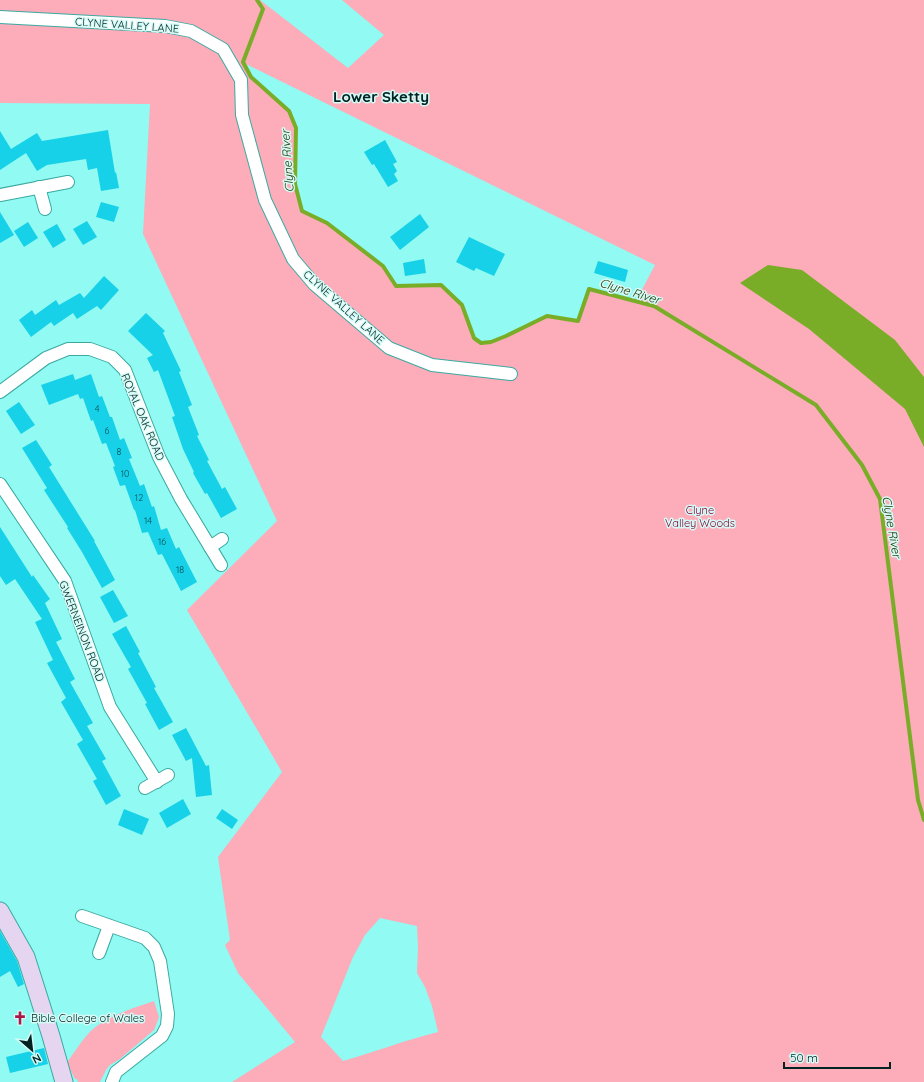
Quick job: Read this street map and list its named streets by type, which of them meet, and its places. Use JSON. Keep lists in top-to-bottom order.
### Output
{
  "streets": {
    "street": ["CLYNE VALLEY LANE", "ROYAL OAK ROAD", "GWERNEINON ROAD"]
  },
  "districts": ["Lower Sketty"],
  "water": ["Clyne River"],
  "parks": ["Clyne Valley Woods"],
  "places": {
    "church": ["Bible College of Wales"]
  },
  "house_numbers": [
    "4",
    "6",
    "8",
    "10",
    "12",
    "14",
    "16",
    "18"
  ],
  "scale_bar": "50 m",
  "north": "bottom right"
}
